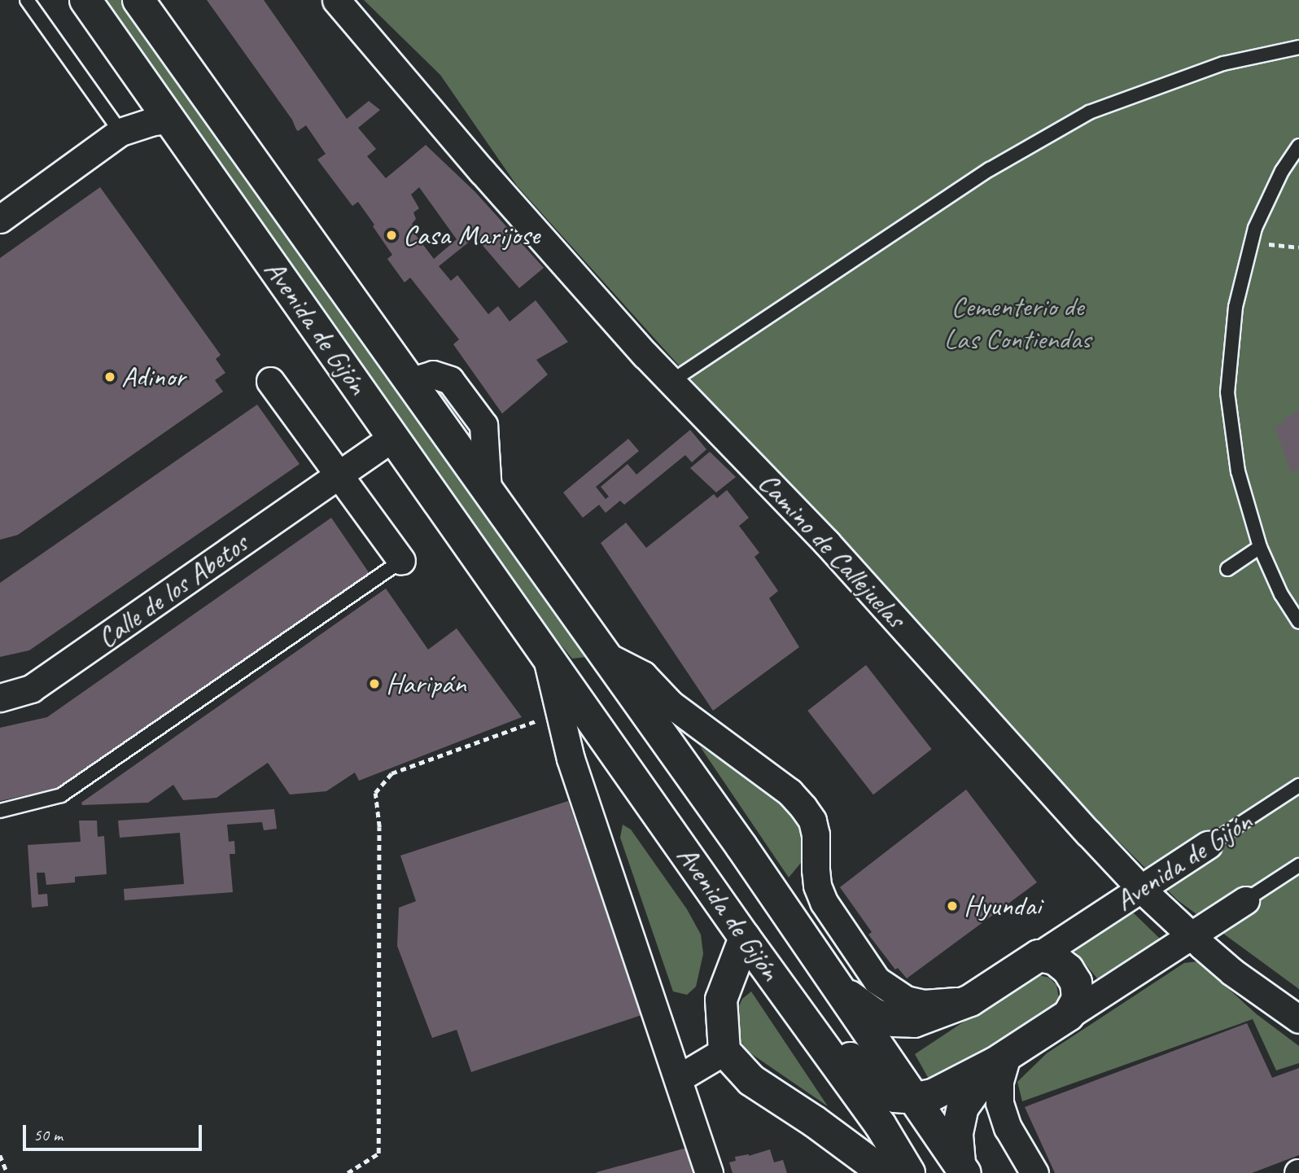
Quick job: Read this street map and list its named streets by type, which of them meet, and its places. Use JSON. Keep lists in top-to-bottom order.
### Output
{
  "streets": {
    "highway": ["Avenida de Gijón"],
    "street": ["Camino de Callejuelas", "Calle de los Abetos"]
  },
  "crossings": [
    ["Avenida de Gijón", "Camino de Callejuelas"],
    ["Avenida de Gijón", "Calle de los Abetos"]
  ],
  "parks": ["Cementerio de Las Contiendas"],
  "places": [
    "Casa Marijose",
    "Adinor",
    "Haripán",
    "Hyundai"
  ],
  "scale_bar": "50 m"
}
